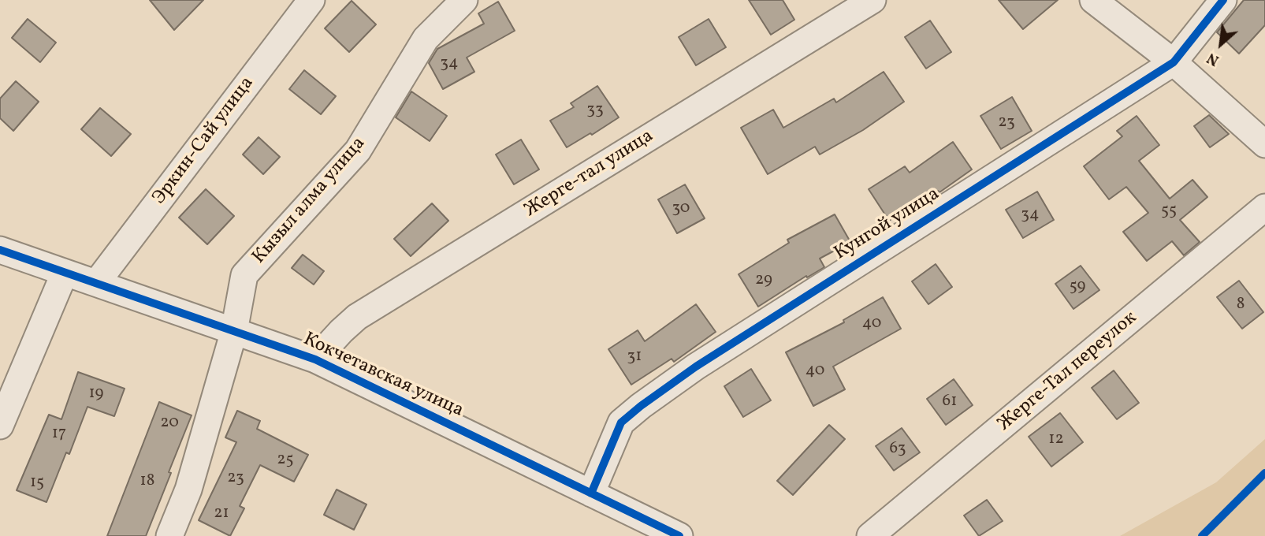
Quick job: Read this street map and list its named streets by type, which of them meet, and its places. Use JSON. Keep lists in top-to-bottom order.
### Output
{
  "streets": {
    "street": [
      "Эркин-Сай улица",
      "Жерге-тал улица",
      "Кызыл алма улица",
      "Кунгой улица",
      "Жерге-Тал переулок",
      "Кокчетавская улица"
    ]
  },
  "crossings": [
    ["Эркин-Сай улица", "Кокчетавская улица"],
    ["Жерге-тал улица", "Кокчетавская улица"],
    ["Кызыл алма улица", "Кокчетавская улица"],
    ["Кунгой улица", "Кокчетавская улица"]
  ],
  "house_numbers": [
    "34",
    "33",
    "23",
    "30",
    "55",
    "34",
    "29",
    "59",
    "8",
    "40",
    "31",
    "40",
    "19",
    "61",
    "20",
    "17",
    "12",
    "63",
    "25",
    "23",
    "18",
    "15",
    "21"
  ],
  "north": "bottom left"
}
